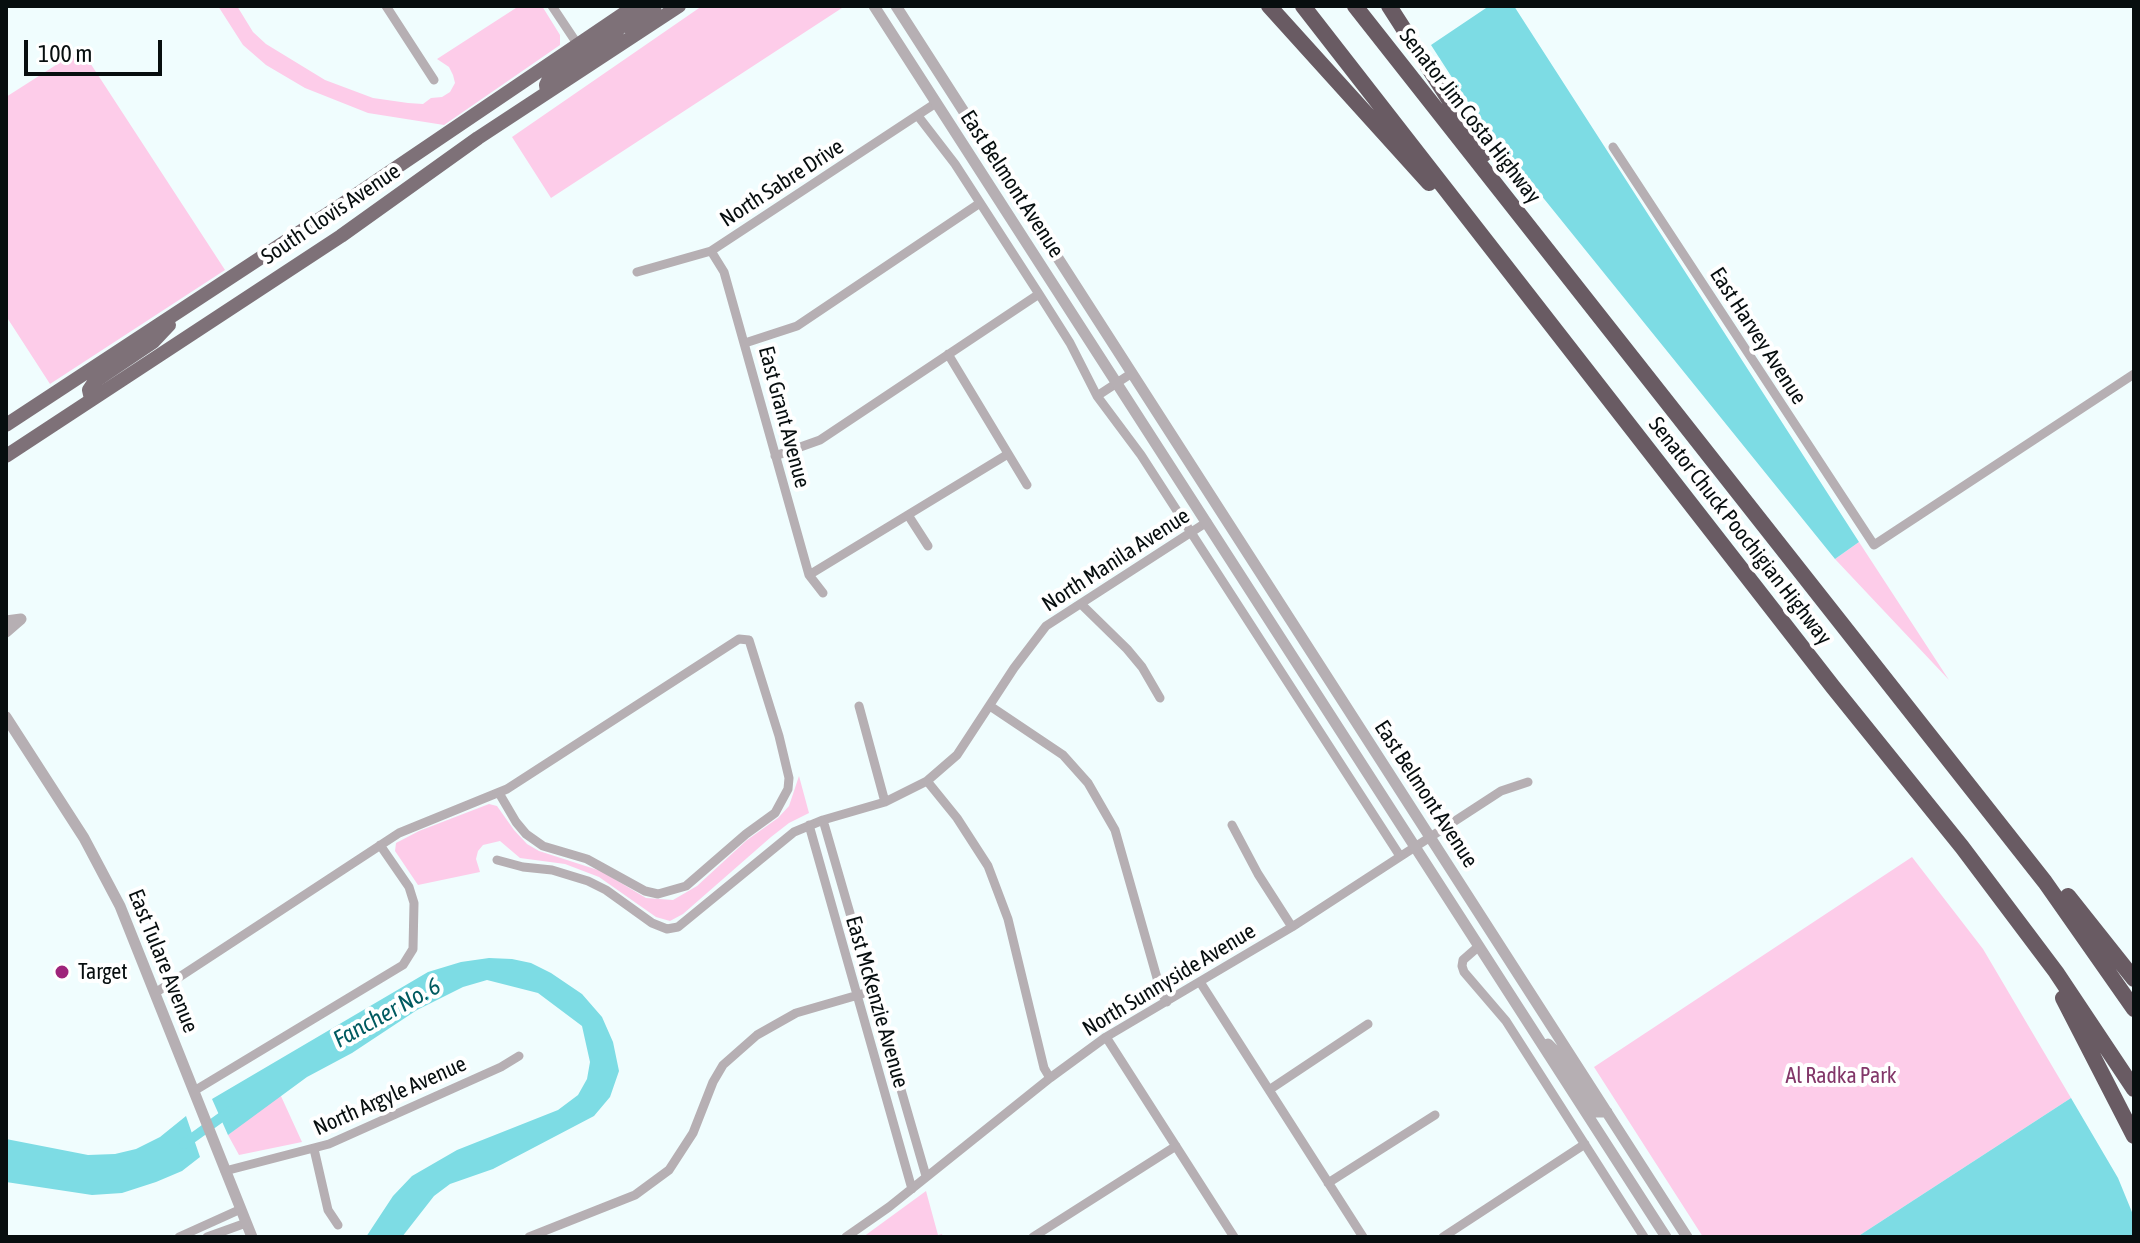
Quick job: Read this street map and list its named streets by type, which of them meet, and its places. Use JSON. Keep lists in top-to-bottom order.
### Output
{
  "streets": {
    "highway": ["Senator Jim Costa Highway", "Senator Chuck Poochigian Highway"],
    "main road": ["South Clovis Avenue"],
    "street": [
      "North Sabre Drive",
      "East Belmont Avenue",
      "East Harvey Avenue",
      "East Grant Avenue",
      "North Manila Avenue",
      "East Tulare Avenue",
      "North Sunnyside Avenue",
      "East McKenzie Avenue",
      "North Argyle Avenue"
    ]
  },
  "crossings": [
    ["Senator Jim Costa Highway", "Senator Chuck Poochigian Highway"],
    ["North Sabre Drive", "East Belmont Avenue"],
    ["North Sabre Drive", "East Grant Avenue"],
    ["East Belmont Avenue", "North Manila Avenue"],
    ["East Belmont Avenue", "North Sunnyside Avenue"],
    ["North Manila Avenue", "East McKenzie Avenue"],
    ["East Tulare Avenue", "North Argyle Avenue"],
    ["North Sunnyside Avenue", "East McKenzie Avenue"]
  ],
  "water": ["Fancher No. 6"],
  "parks": ["Al Radka Park"],
  "places": ["Target"],
  "scale_bar": "100 m"
}
